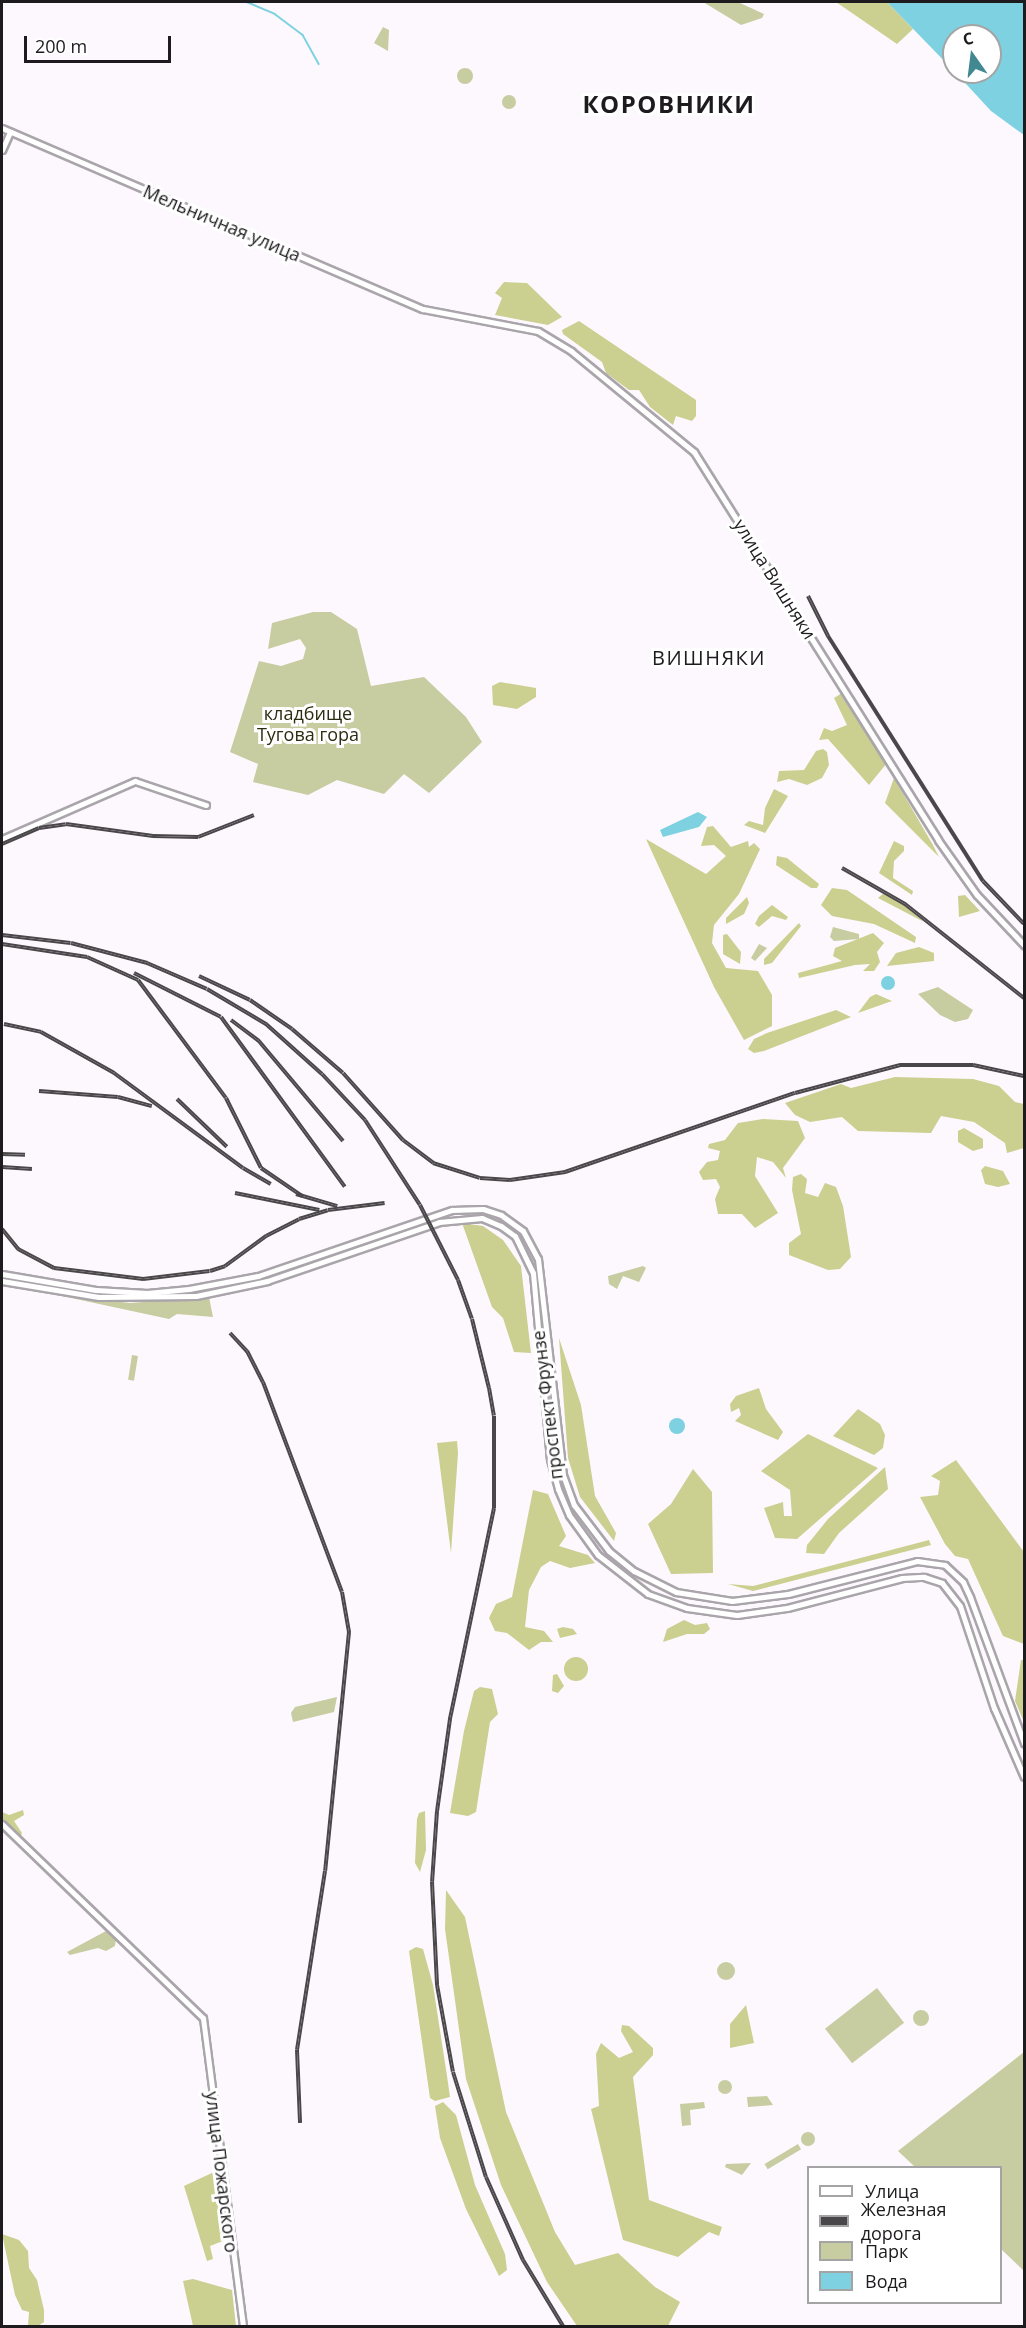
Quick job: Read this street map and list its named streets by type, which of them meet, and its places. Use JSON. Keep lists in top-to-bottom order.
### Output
{
  "streets": {
    "main road": [
      "Мельничная улица",
      "улица Вишняки",
      "проспект Фрунзе",
      "улица Пожарского"
    ]
  },
  "crossings": [
    ["Мельничная улица", "улица Вишняки"]
  ],
  "districts": ["КОРОВНИКИ", "ВИШНЯКИ"],
  "parks": ["кладбище Тугова гора"],
  "legend": [
    "Улица",
    "Железная дорога",
    "Парк",
    "Вода"
  ],
  "scale_bar": "200 m",
  "north": "top"
}
